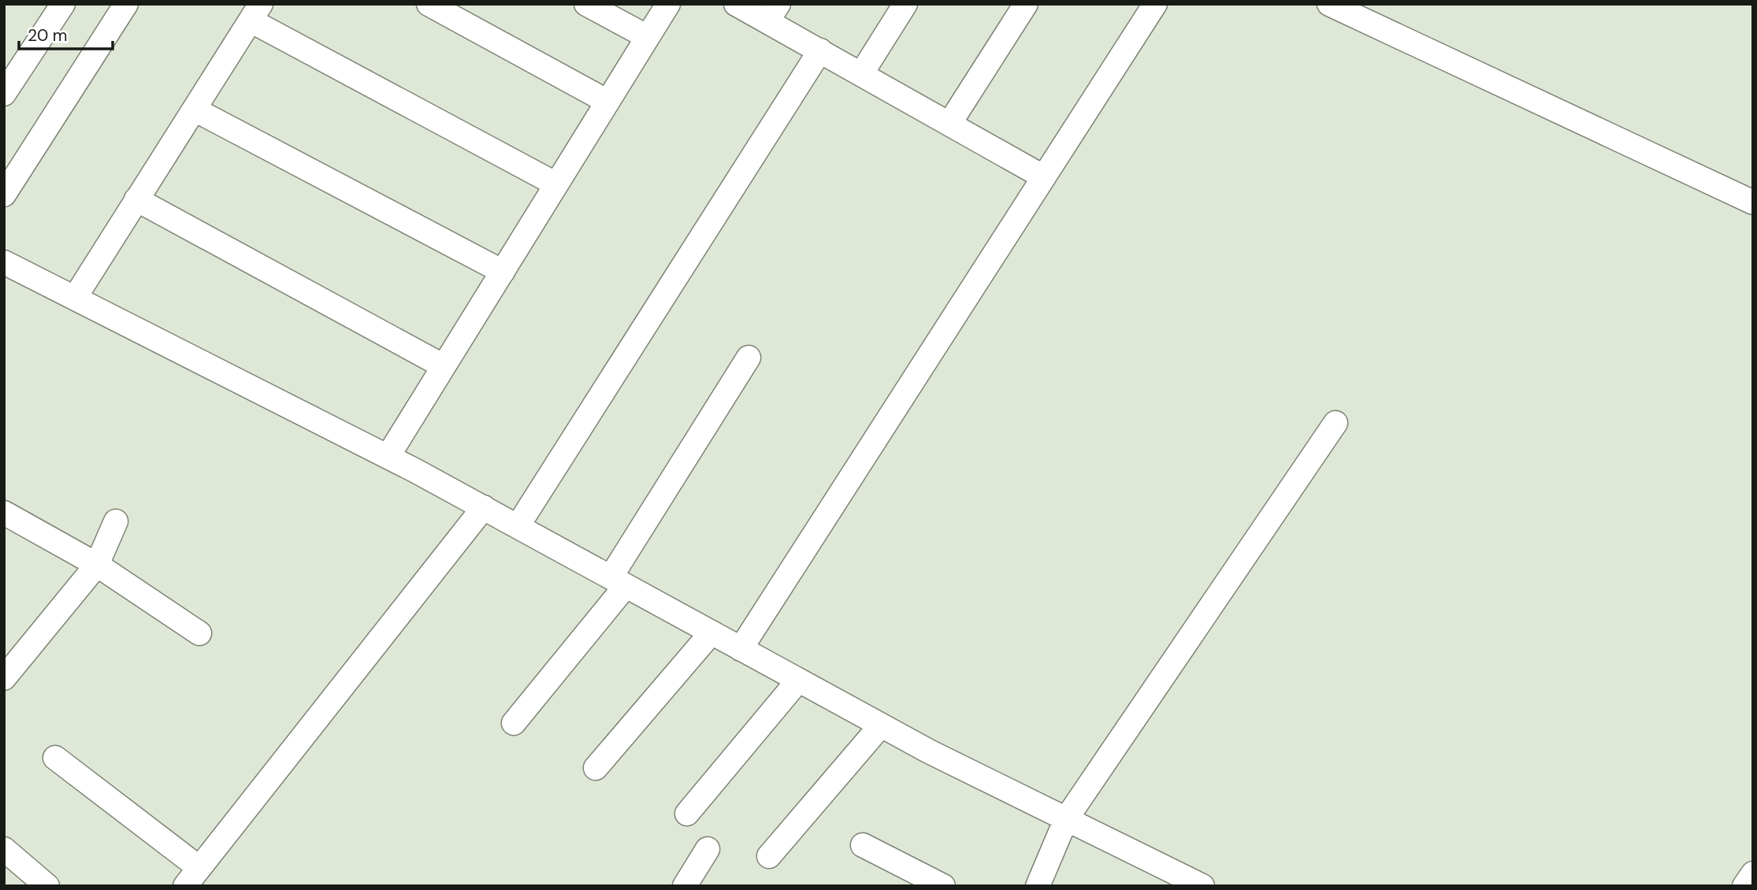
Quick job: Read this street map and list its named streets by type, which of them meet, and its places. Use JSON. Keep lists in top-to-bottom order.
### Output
{
  "scale_bar": "20 m"
}
